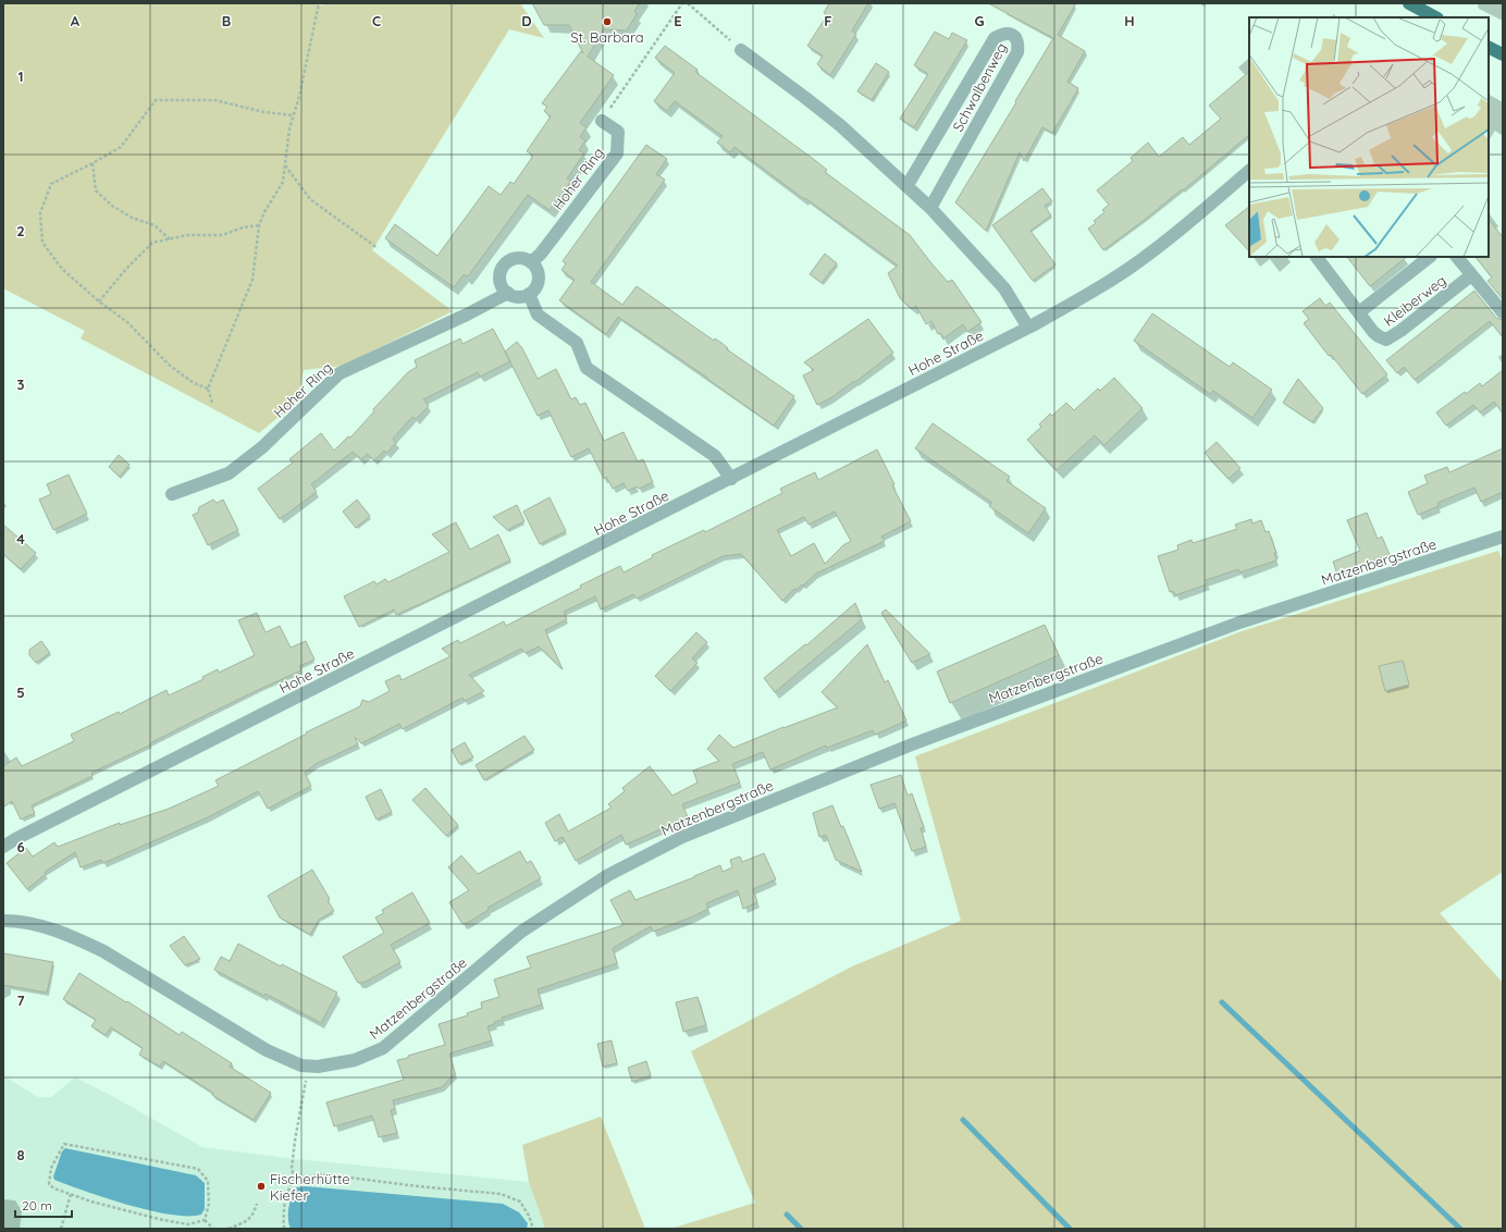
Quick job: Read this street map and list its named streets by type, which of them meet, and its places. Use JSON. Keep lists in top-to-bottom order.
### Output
{
  "streets": {
    "street": [
      "Schwalbenweg",
      "Hoher Ring",
      "Kleiberweg",
      "Hohe Straße",
      "Matzenbergstraße"
    ]
  },
  "places": ["St. Barbara", "Fischerhütte Kiefer"],
  "scale_bar": "20 m",
  "grid": {
    "columns": [
      "A",
      "B",
      "C",
      "D",
      "E",
      "F",
      "G",
      "H"
    ],
    "rows": [
      "1",
      "2",
      "3",
      "4",
      "5",
      "6",
      "7",
      "8"
    ]
  }
}
